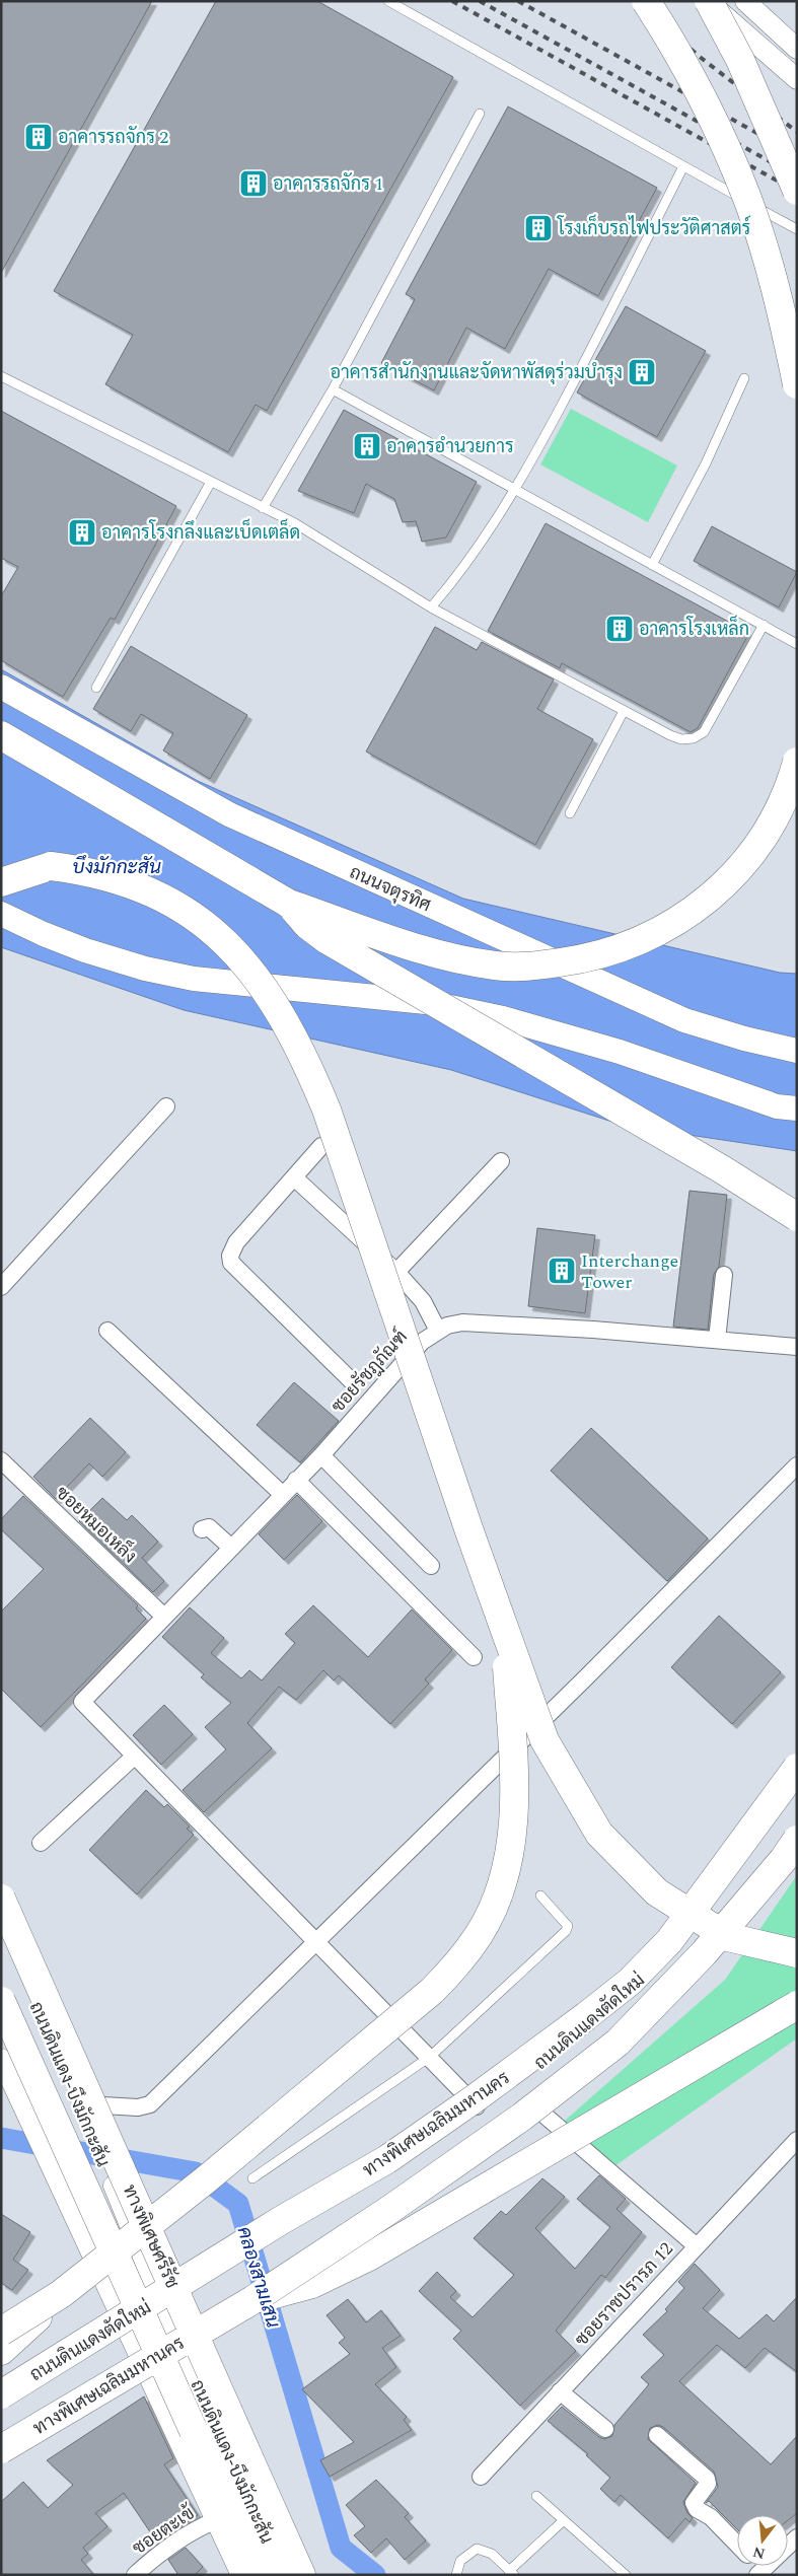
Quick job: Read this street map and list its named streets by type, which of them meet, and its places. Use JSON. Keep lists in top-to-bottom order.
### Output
{
  "streets": {
    "highway": ["ทางพิเศษเฉลิมมหานคร", "ทางพิเศษศรีรัช"],
    "main road": ["ถนนจตุรทิศ"],
    "street": [
      "ซอยรัชฎภัณฑ์",
      "ซอยหมอเหล็ง",
      "ถนนดินแดงตัดใหม่",
      "ถนนดินแดง-บึงมักกะสัน",
      "ซอยราชปรารภ 12",
      "ซอยตะเข้"
    ]
  },
  "crossings": [
    ["ซอยรัชฎภัณฑ์", "ซอยหมอเหล็ง"],
    ["ถนนดินแดงตัดใหม่", "ถนนดินแดง-บึงมักกะสัน"],
    ["ถนนดินแดงตัดใหม่", "ทางพิเศษเฉลิมมหานคร"]
  ],
  "water": ["บึงมักกะสัน", "คลองสามเสน"],
  "places": {
    "building": [
      "อาคารรถจักร 2",
      "อาคารรถจักร 1",
      "โรงเก็บรถไฟประวัติศาสตร์",
      "อาคารสำนักงานและจัดหาพัสดุร่วมบำรุง",
      "อาคารอำนวยการ",
      "อาคารโรงกลึงและเบ็ดเตล็ด",
      "อาคารโรงเหล็ก",
      "Interchange Tower"
    ]
  },
  "north": "bottom"
}
